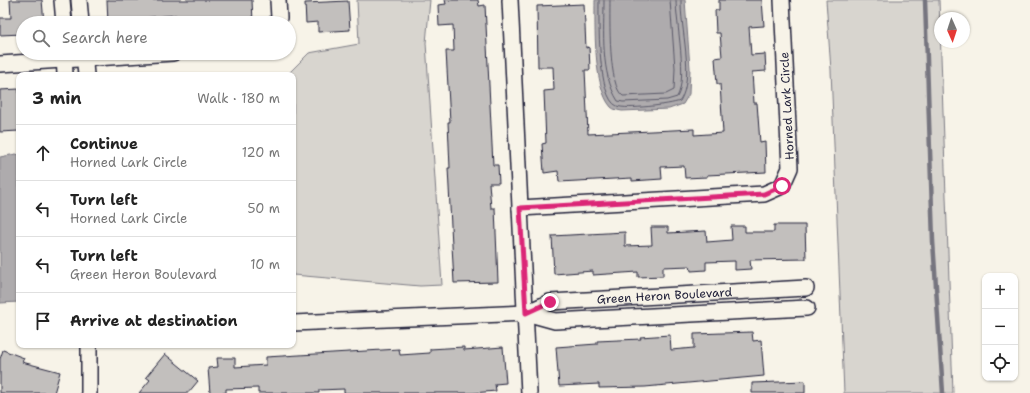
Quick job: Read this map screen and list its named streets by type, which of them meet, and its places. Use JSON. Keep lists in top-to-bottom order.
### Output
{
  "streets": {
    "street": ["Horned Lark Circle", "Green Heron Boulevard"]
  },
  "north": "bottom",
  "page": {
    "search": "Search here",
    "heading": ["3 min", "Walk · 180 m"],
    "list": [
      ["Continue", "Horned Lark Circle", "120 m"],
      ["Turn left", "Horned Lark Circle", "50 m"],
      ["Turn left", "Green Heron Boulevard", "10 m"],
      "Arrive at destination"
    ],
    "map_buttons": ["+", "−"]
  }
}
